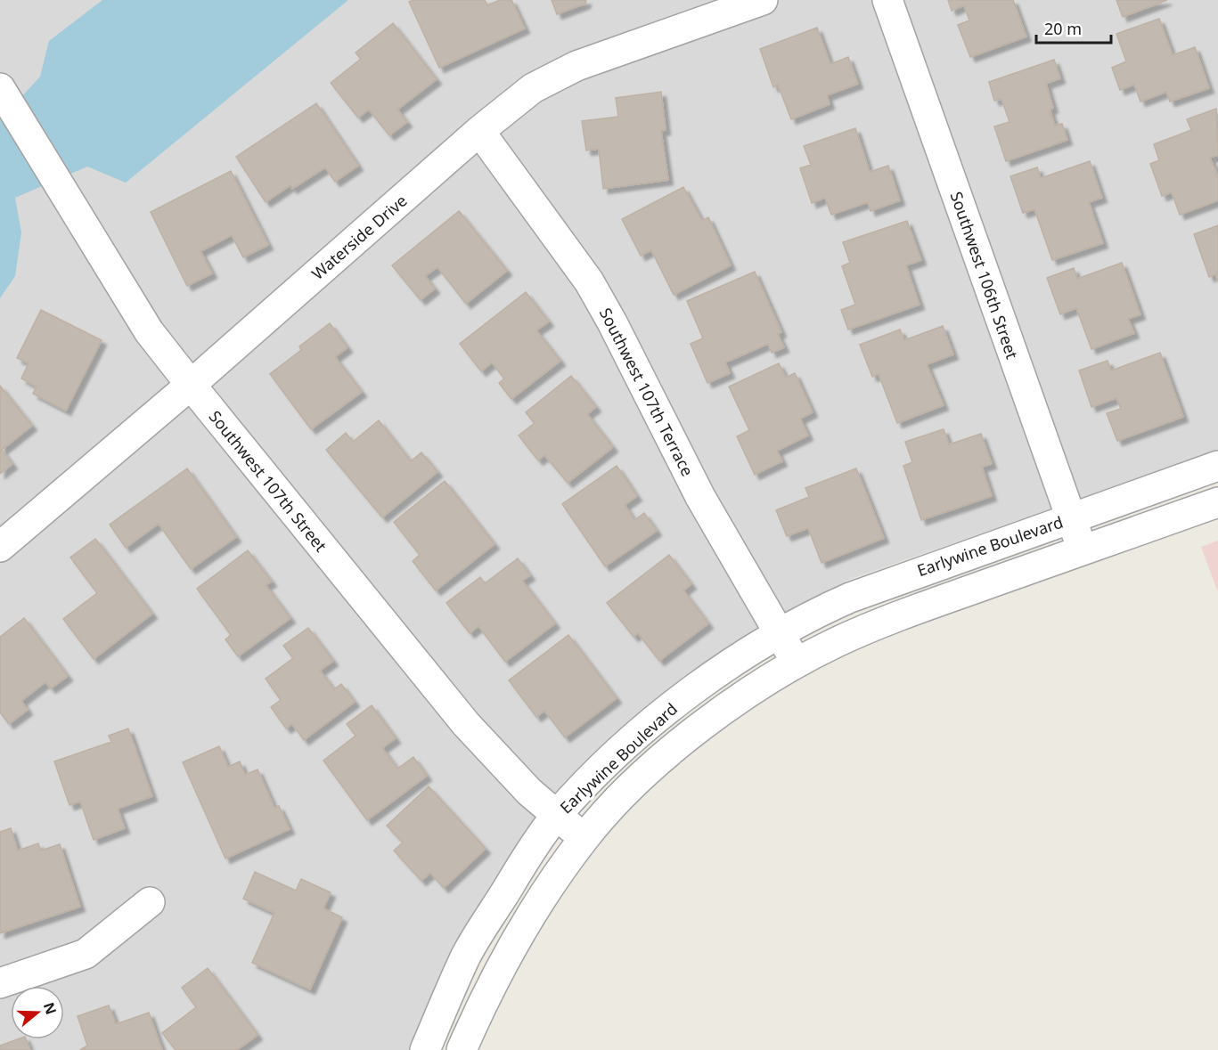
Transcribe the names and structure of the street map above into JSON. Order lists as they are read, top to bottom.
{
  "streets": {
    "street": [
      "Waterside Drive",
      "Southwest 106th Street",
      "Southwest 107th Terrace",
      "Southwest 107th Street",
      "Earlywine Boulevard"
    ]
  },
  "crossings": [
    ["Waterside Drive", "Southwest 107th Terrace"],
    ["Waterside Drive", "Southwest 107th Street"],
    ["Southwest 106th Street", "Earlywine Boulevard"],
    ["Southwest 107th Terrace", "Earlywine Boulevard"],
    ["Southwest 107th Street", "Earlywine Boulevard"]
  ],
  "scale_bar": "20 m",
  "north": "right"
}
